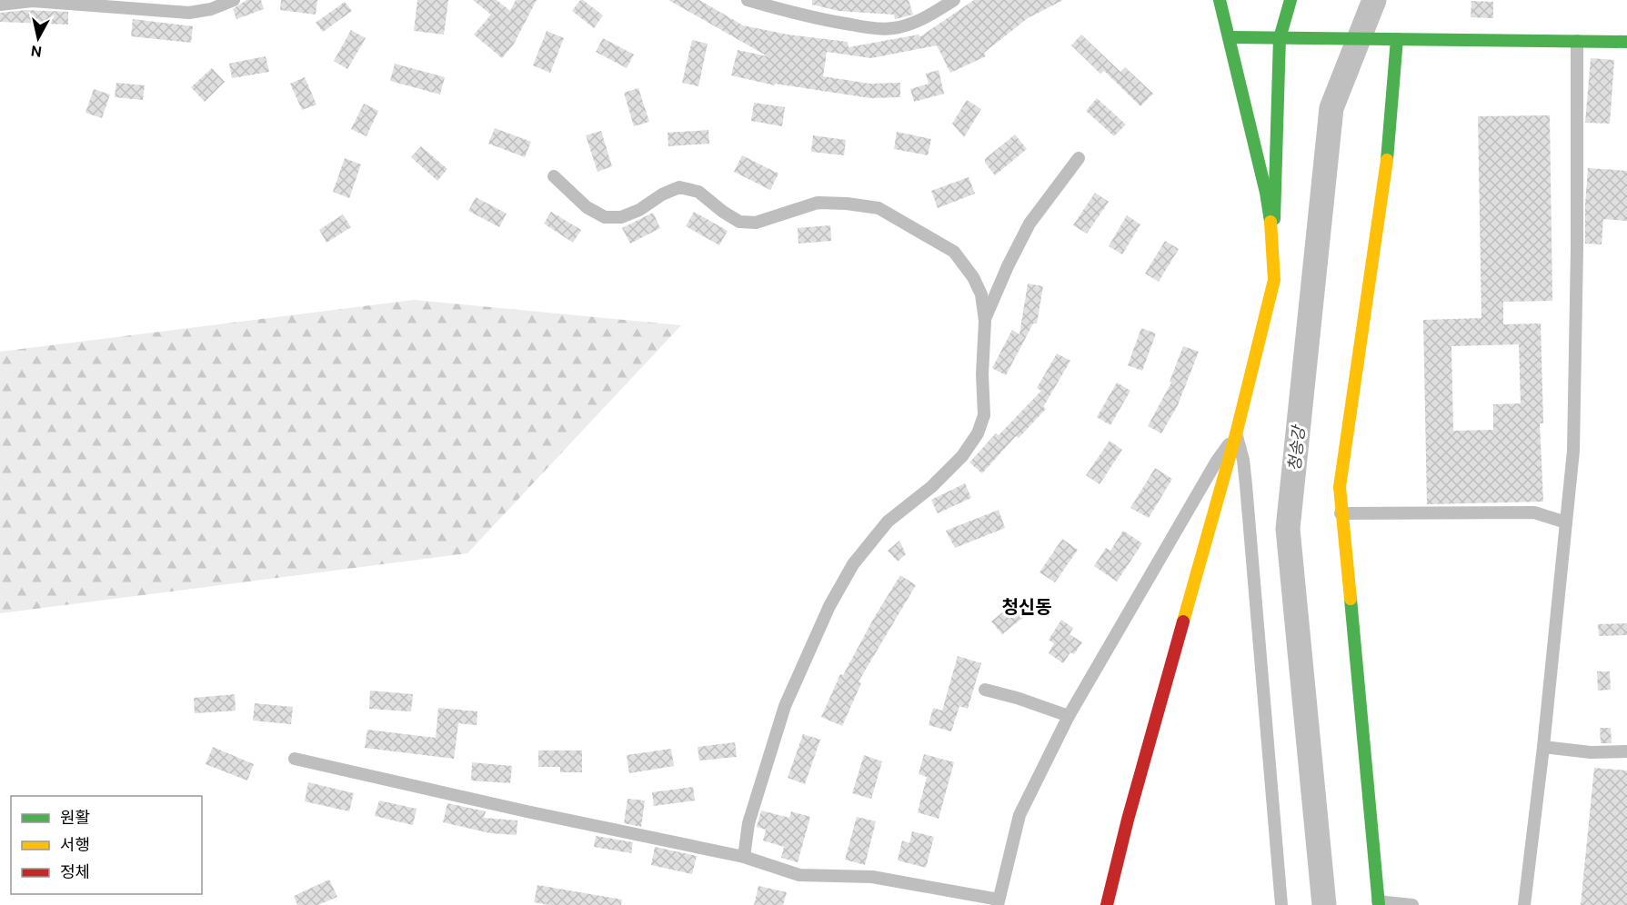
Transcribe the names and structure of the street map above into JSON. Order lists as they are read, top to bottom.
{
  "districts": ["청신동"],
  "water": ["청송강"],
  "legend": ["원활", "서행", "정체"],
  "north": "bottom"
}
